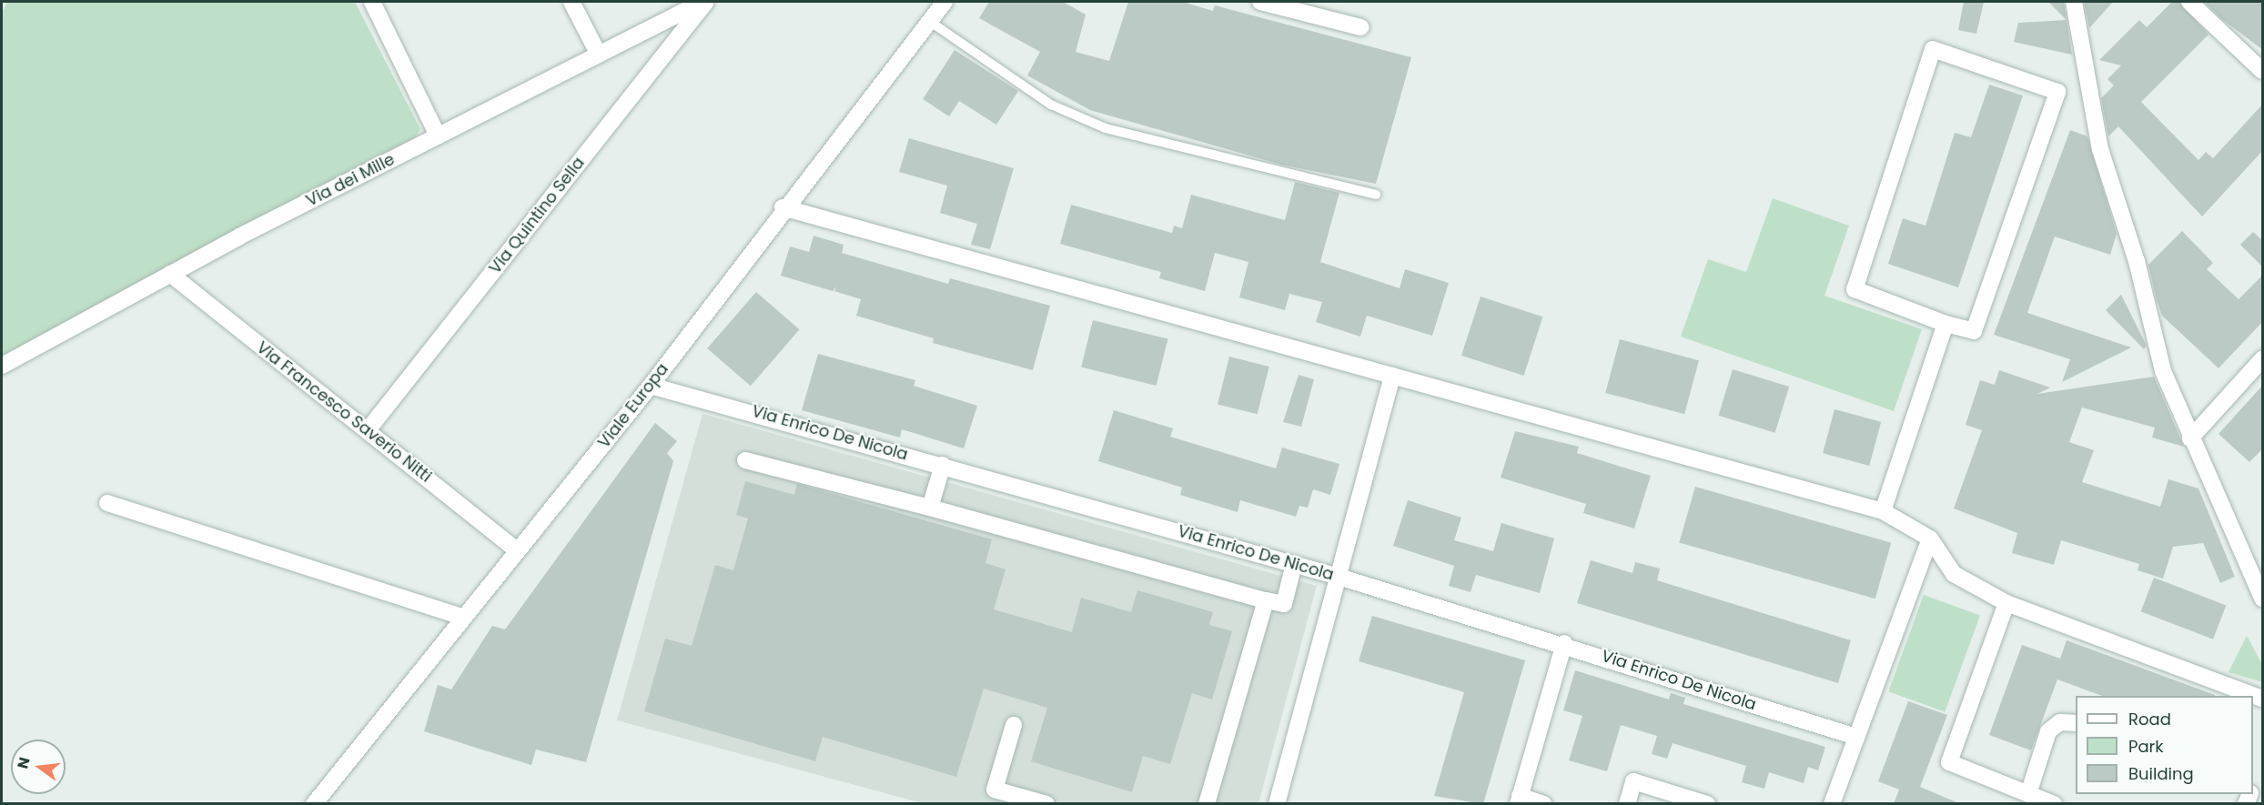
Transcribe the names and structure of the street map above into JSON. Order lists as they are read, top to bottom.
{
  "streets": {
    "street": [
      "Via dei Mille",
      "Via Quintino Sella",
      "Viale Europa",
      "Via Francesco Saverio Nitti",
      "Via Enrico De Nicola"
    ]
  },
  "crossings": [
    ["Via dei Mille", "Via Quintino Sella"],
    ["Via dei Mille", "Via Francesco Saverio Nitti"],
    ["Via Quintino Sella", "Via Francesco Saverio Nitti"],
    ["Viale Europa", "Via Francesco Saverio Nitti"],
    ["Viale Europa", "Via Enrico De Nicola"]
  ],
  "legend": ["Road", "Park", "Building"],
  "north": "left"
}
